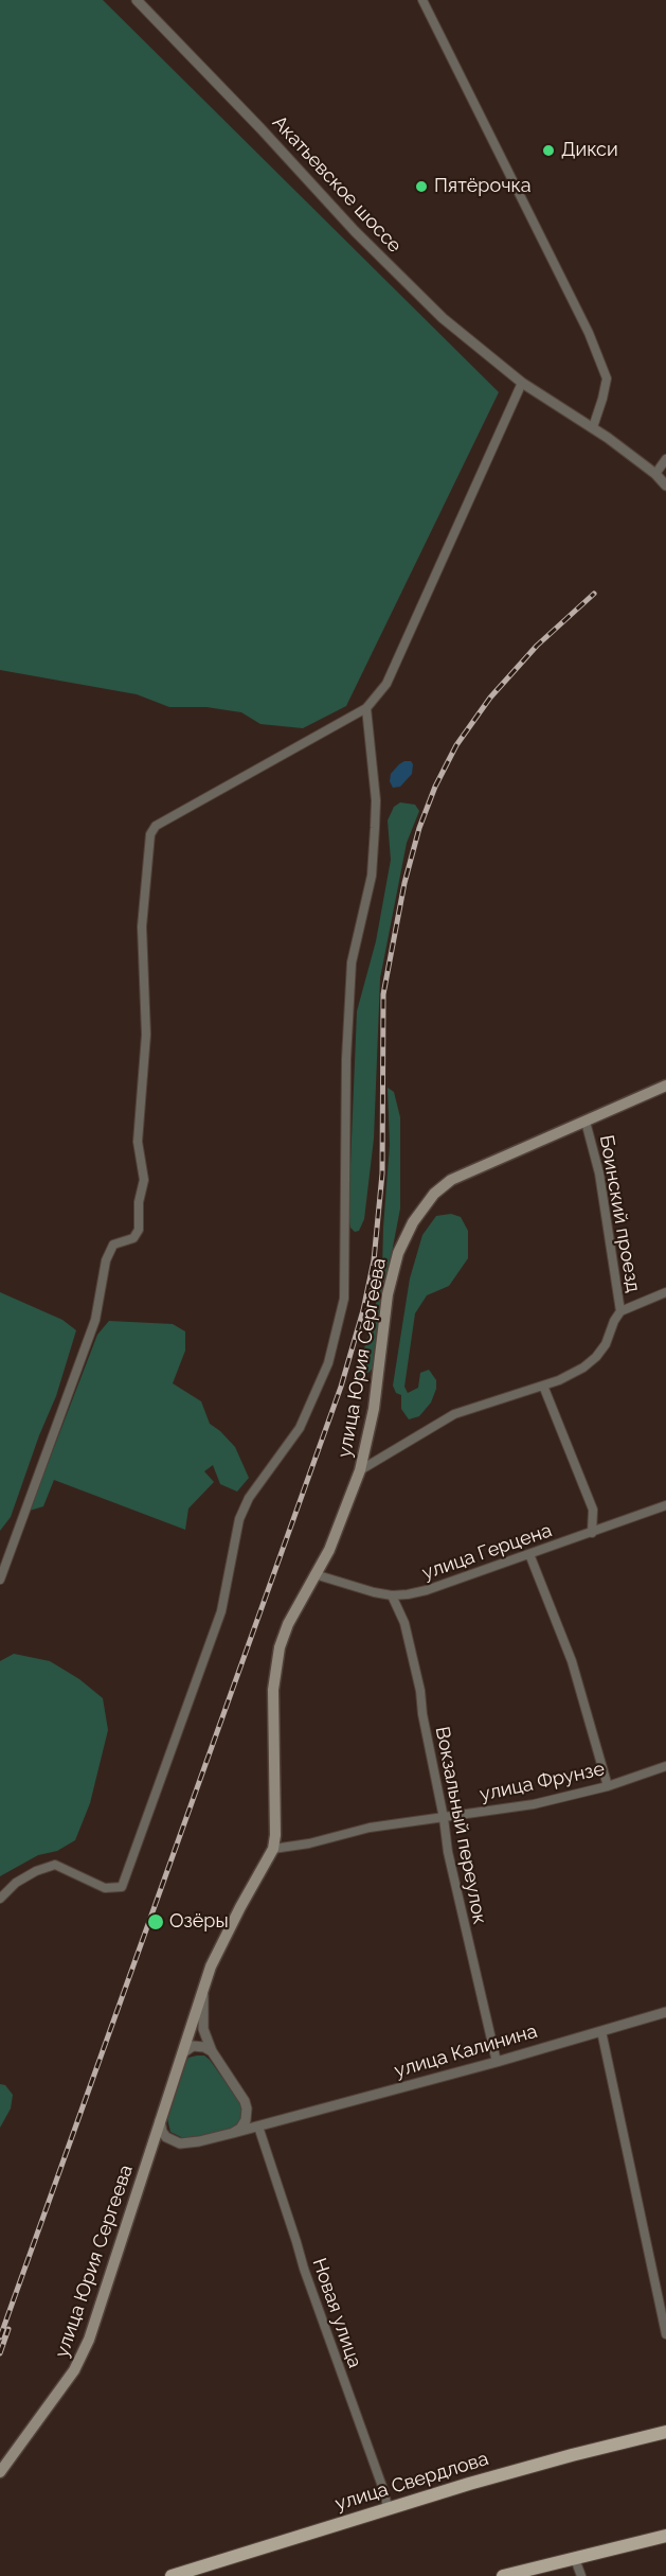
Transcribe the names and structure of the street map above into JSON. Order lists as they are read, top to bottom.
{
  "streets": {
    "main road": ["улица Юрия Сергеева", "улица Свердлова"],
    "street": [
      "Акатьевское шоссе",
      "Боинский проезд",
      "улица Герцена",
      "улица Фрунзе",
      "Вокзальный переулок",
      "улица Калинина",
      "Новая улица"
    ]
  },
  "crossings": [
    ["Боинский проезд", "улица Юрия Сергеева"],
    ["улица Юрия Сергеева", "улица Герцена"],
    ["улица Юрия Сергеева", "улица Фрунзе"],
    ["улица Юрия Сергеева", "улица Калинина"],
    ["улица Герцена", "Вокзальный переулок"],
    ["улица Фрунзе", "Вокзальный переулок"],
    ["Вокзальный переулок", "улица Калинина"],
    ["улица Калинина", "Новая улица"],
    ["Новая улица", "улица Свердлова"]
  ],
  "places": ["Дикси", "Пятёрочка", "Озёры"]
}
